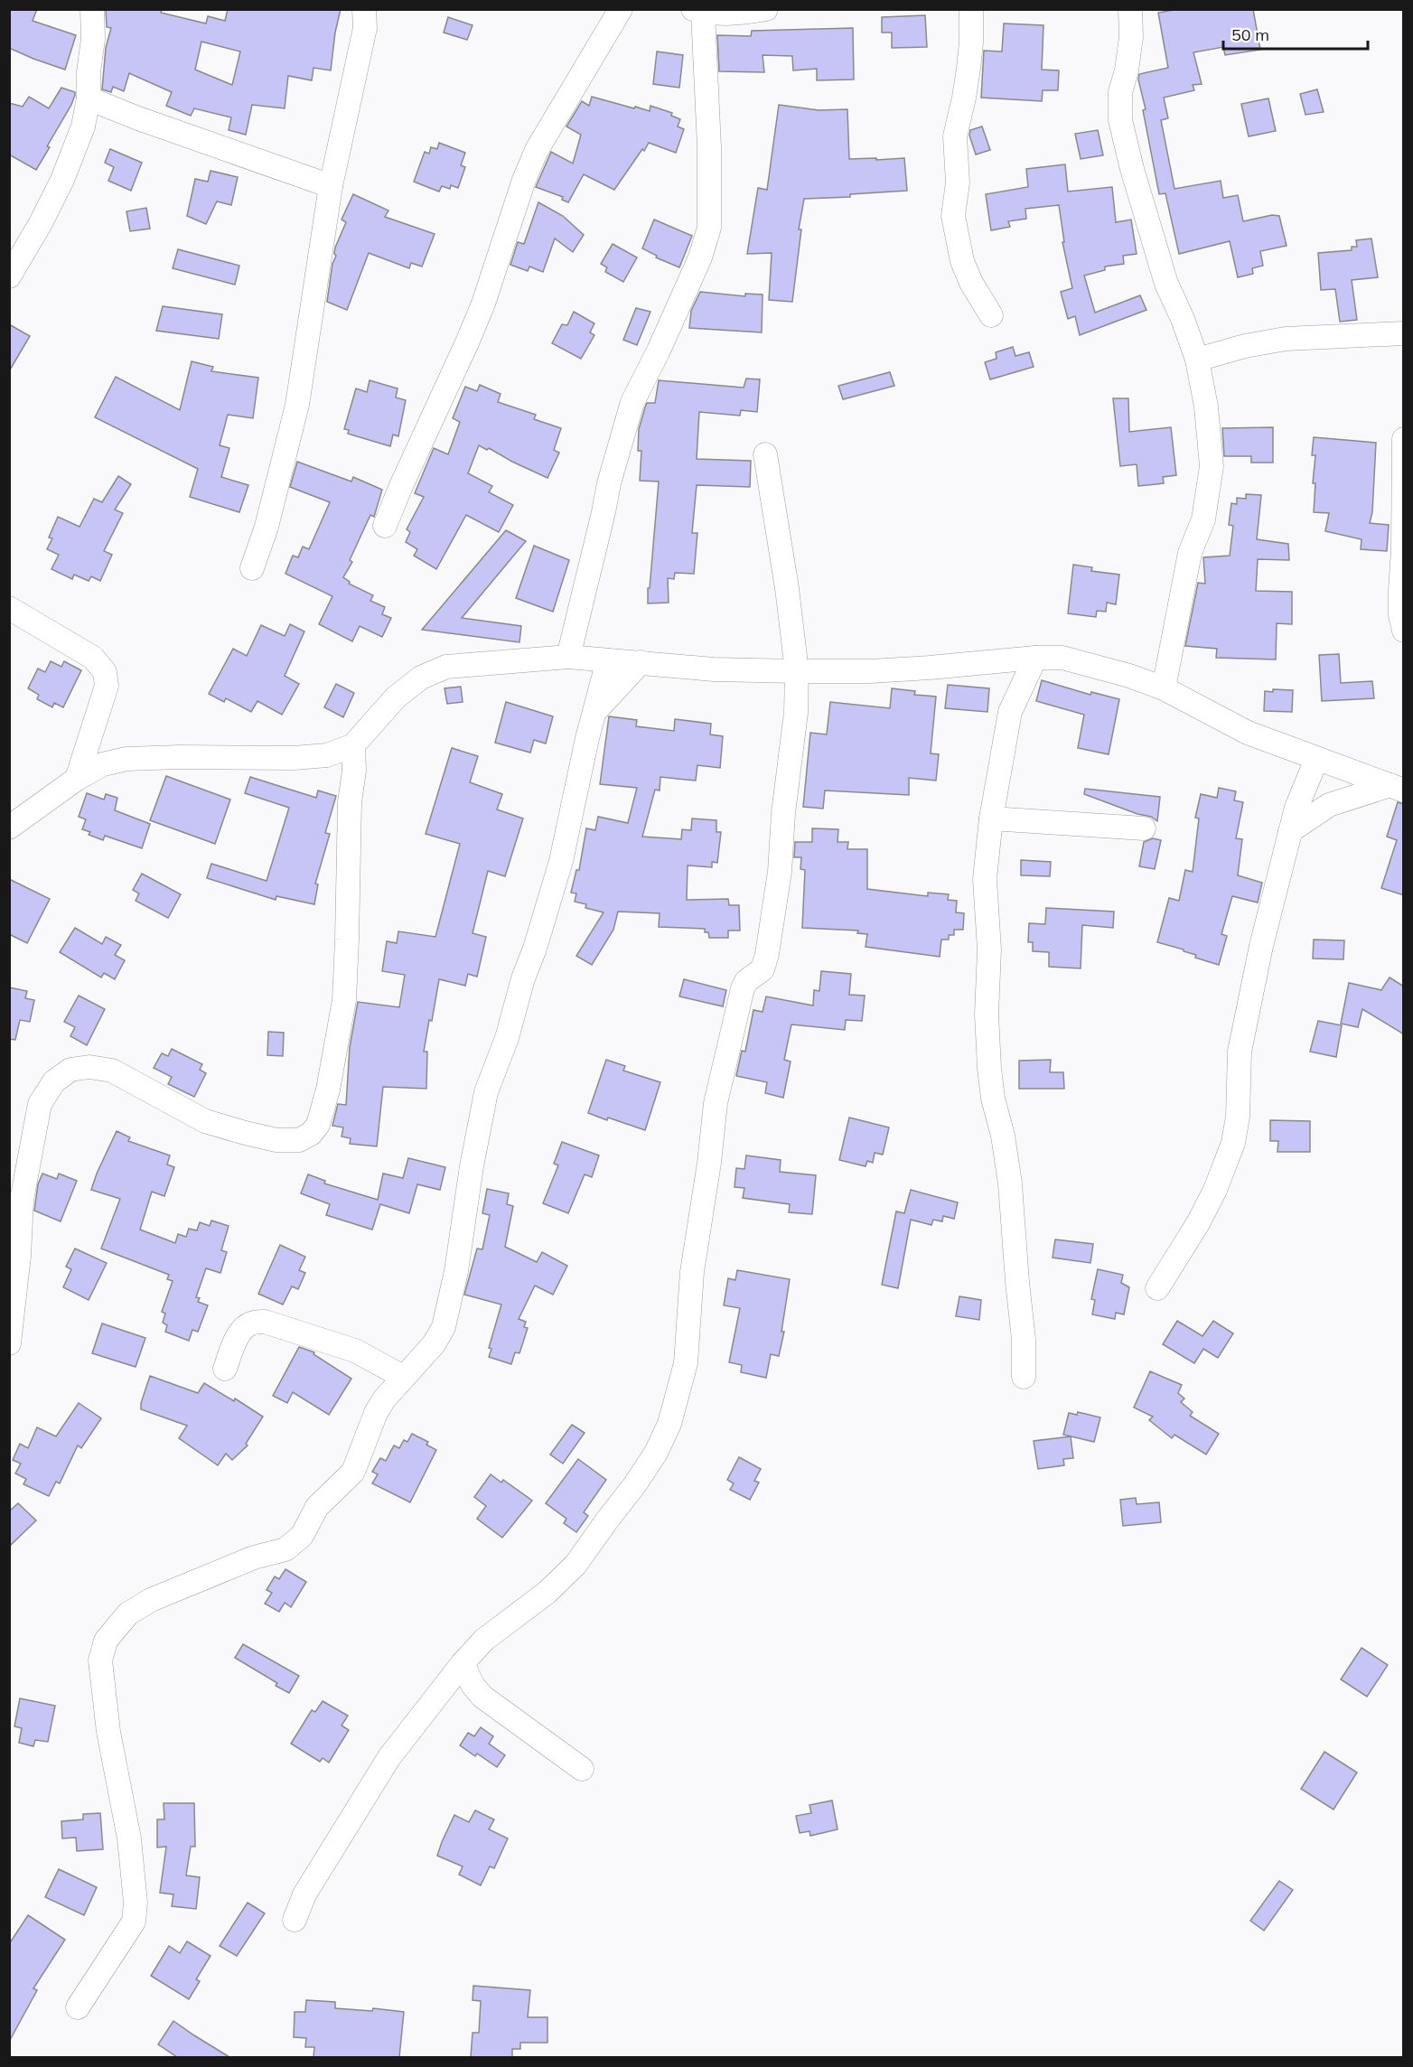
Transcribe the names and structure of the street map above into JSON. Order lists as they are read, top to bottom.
{
  "scale_bar": "50 m"
}
